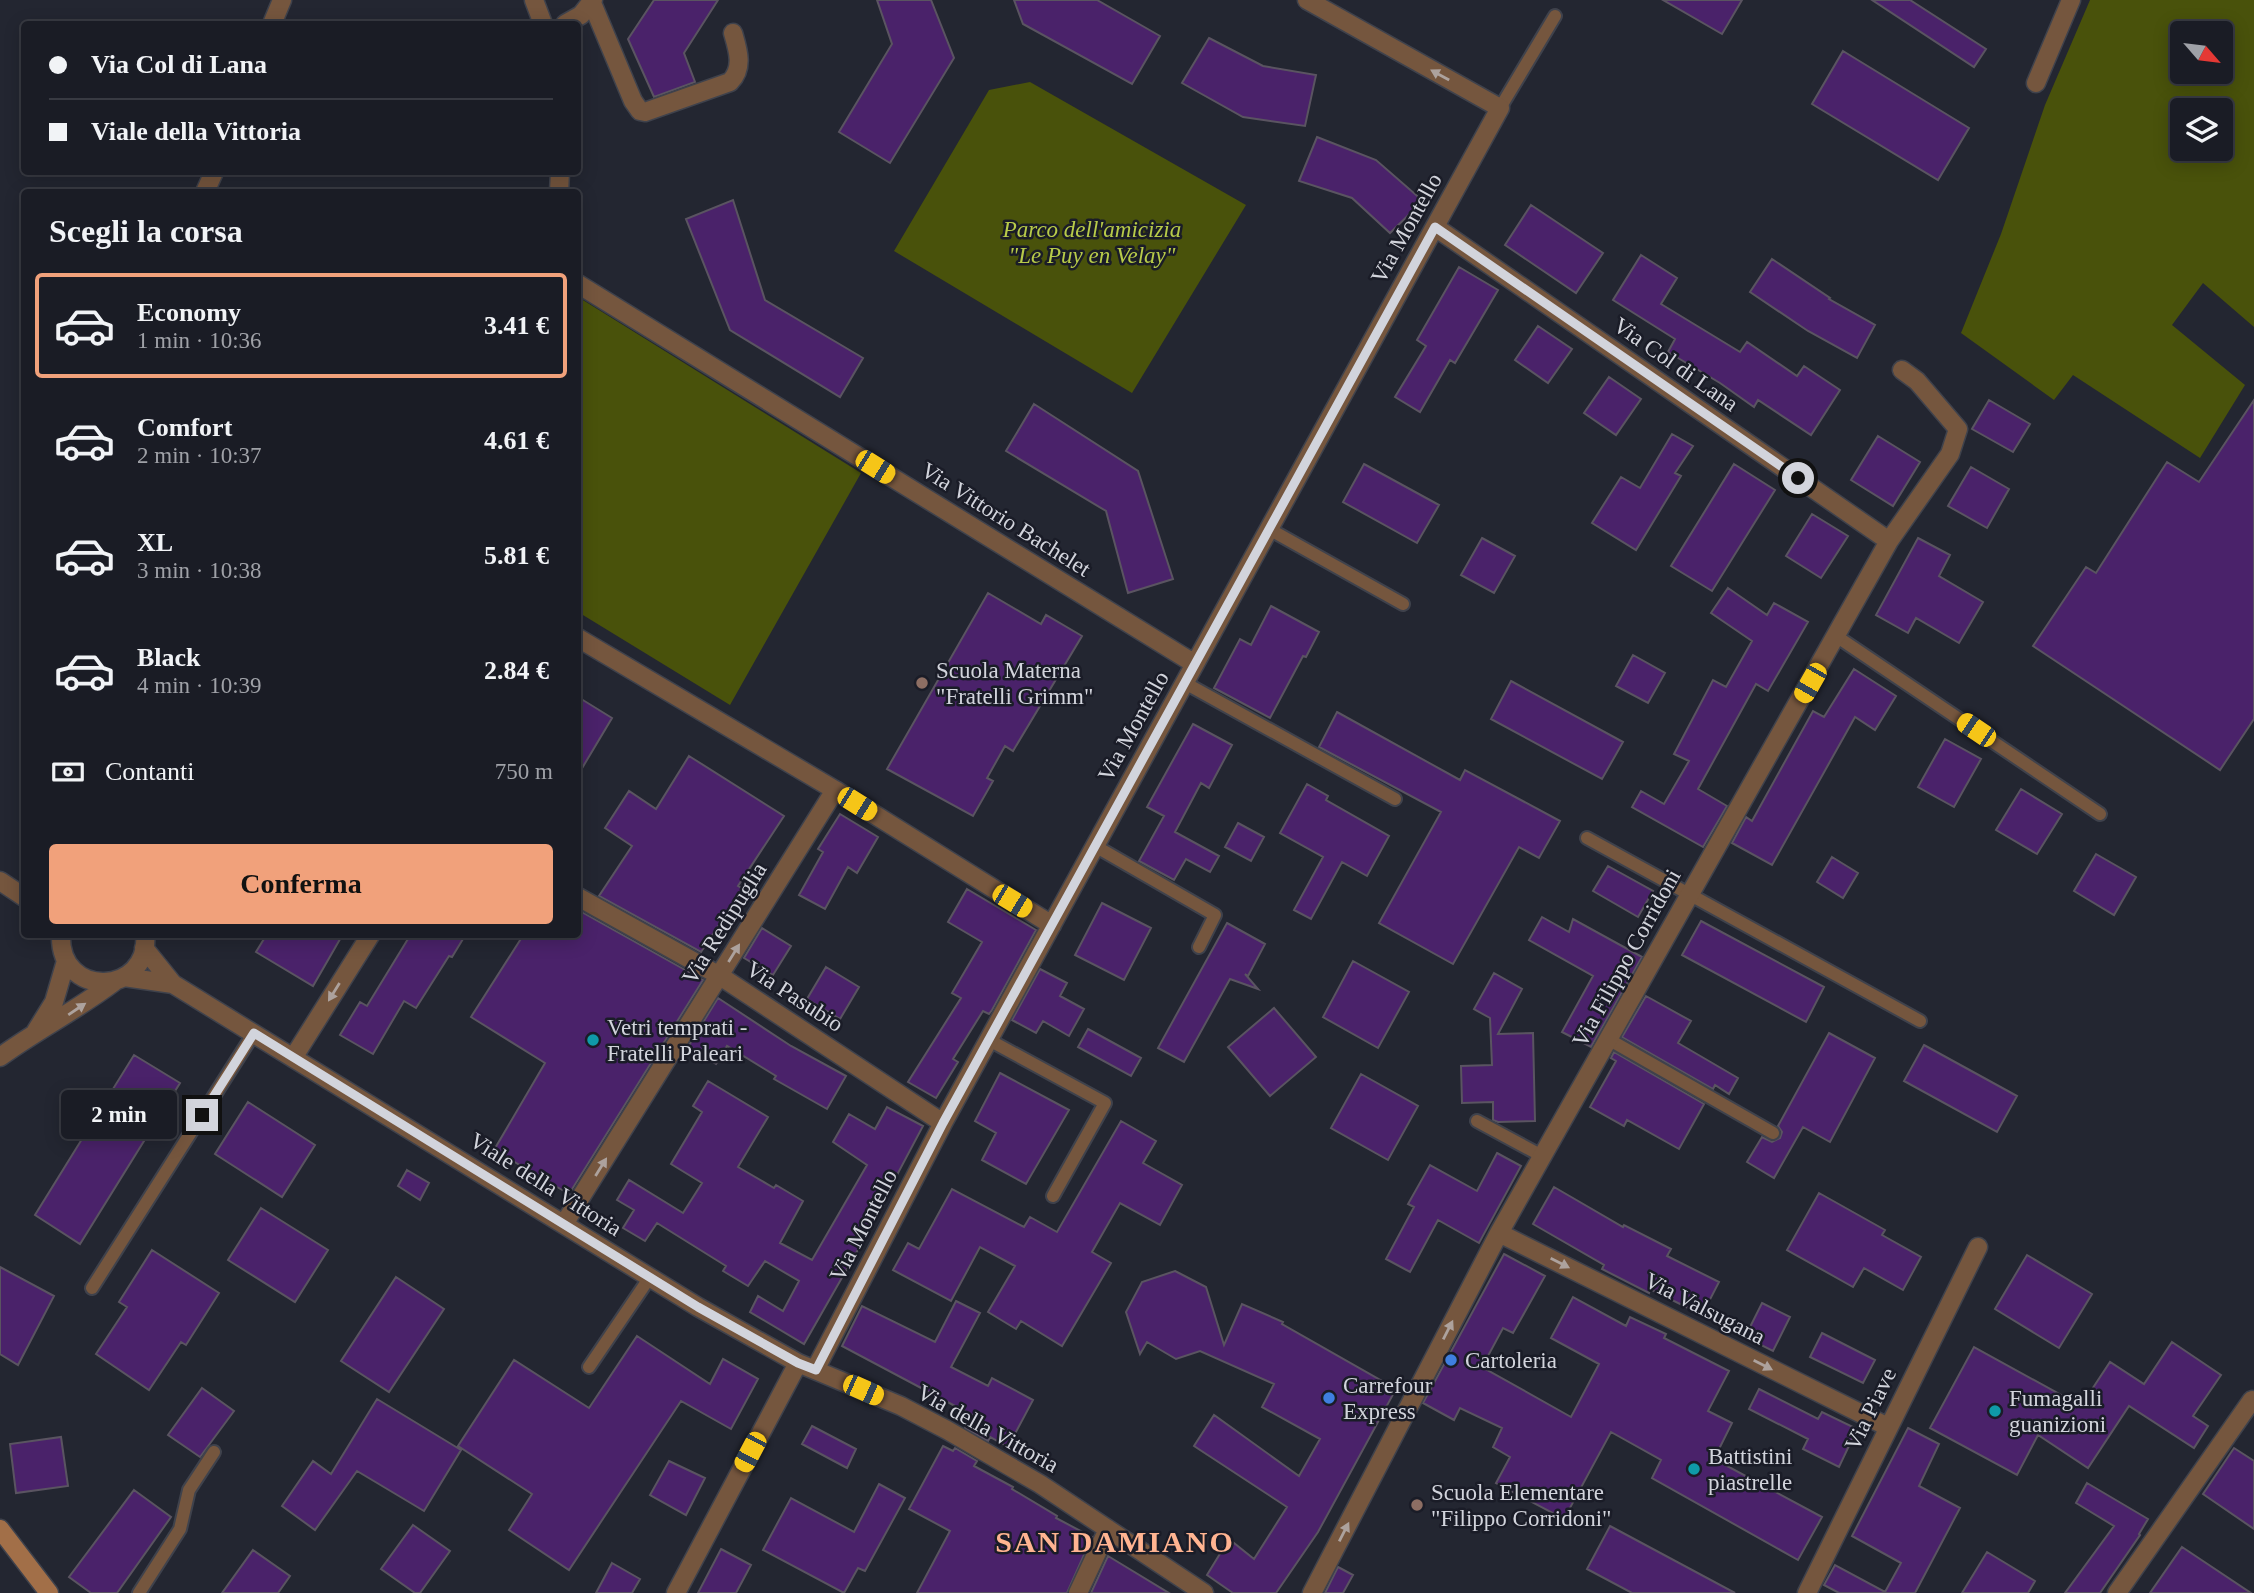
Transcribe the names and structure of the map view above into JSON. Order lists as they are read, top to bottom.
{
  "streets": {
    "street": [
      "Via Montello",
      "Via Col di Lana",
      "Via Vittorio Bachelet",
      "Via Redipuglia",
      "Via Filippo Corridoni",
      "Via Pasubio",
      "Viale della Vittoria",
      "Via Valsugana",
      "Via Piave",
      "Via della Vittoria"
    ]
  },
  "crossings": [
    ["Via Montello", "Via Col di Lana"],
    ["Via Montello", "Via Vittorio Bachelet"],
    ["Via Montello", "Via Pasubio"],
    ["Via Montello", "Viale della Vittoria"],
    ["Via Montello", "Via della Vittoria"],
    ["Via Col di Lana", "Via Filippo Corridoni"],
    ["Via Redipuglia", "Via Pasubio"],
    ["Via Redipuglia", "Viale della Vittoria"],
    ["Via Filippo Corridoni", "Via Valsugana"],
    ["Viale della Vittoria", "Via della Vittoria"],
    ["Via Valsugana", "Via Piave"]
  ],
  "one_way": ["Via Redipuglia", "Via Valsugana"],
  "districts": ["SAN DAMIANO"],
  "parks": ["Parco dell'amicizia \"Le Puy en Velay\""],
  "places": [
    "Scuola Materna \"Fratelli Grimm\"",
    "Vetri temprati - Fratelli Paleari",
    "Cartoleria",
    "Carrefour Express",
    "Fumagalli guanizioni",
    "Battistini piastrelle",
    "Scuola Elementare \"Filippo Corridoni\""
  ],
  "north": "bottom right",
  "page": {
    "banner": ["Via Col di Lana", "Viale della Vittoria"],
    "heading": "Scegli la corsa",
    "list": [
      {
        "name": "Economy",
        "note": "1 min · 10:36",
        "value": "3.41 €"
      },
      {
        "name": "Comfort",
        "note": "2 min · 10:37",
        "value": "4.61 €"
      },
      {
        "name": "XL",
        "note": "3 min · 10:38",
        "value": "5.81 €"
      },
      {
        "name": "Black",
        "note": "4 min · 10:39",
        "value": "2.84 €"
      }
    ],
    "pay": ["Contanti", "750 m"],
    "buttons": "Conferma",
    "bubble": "2 min"
  }
}
